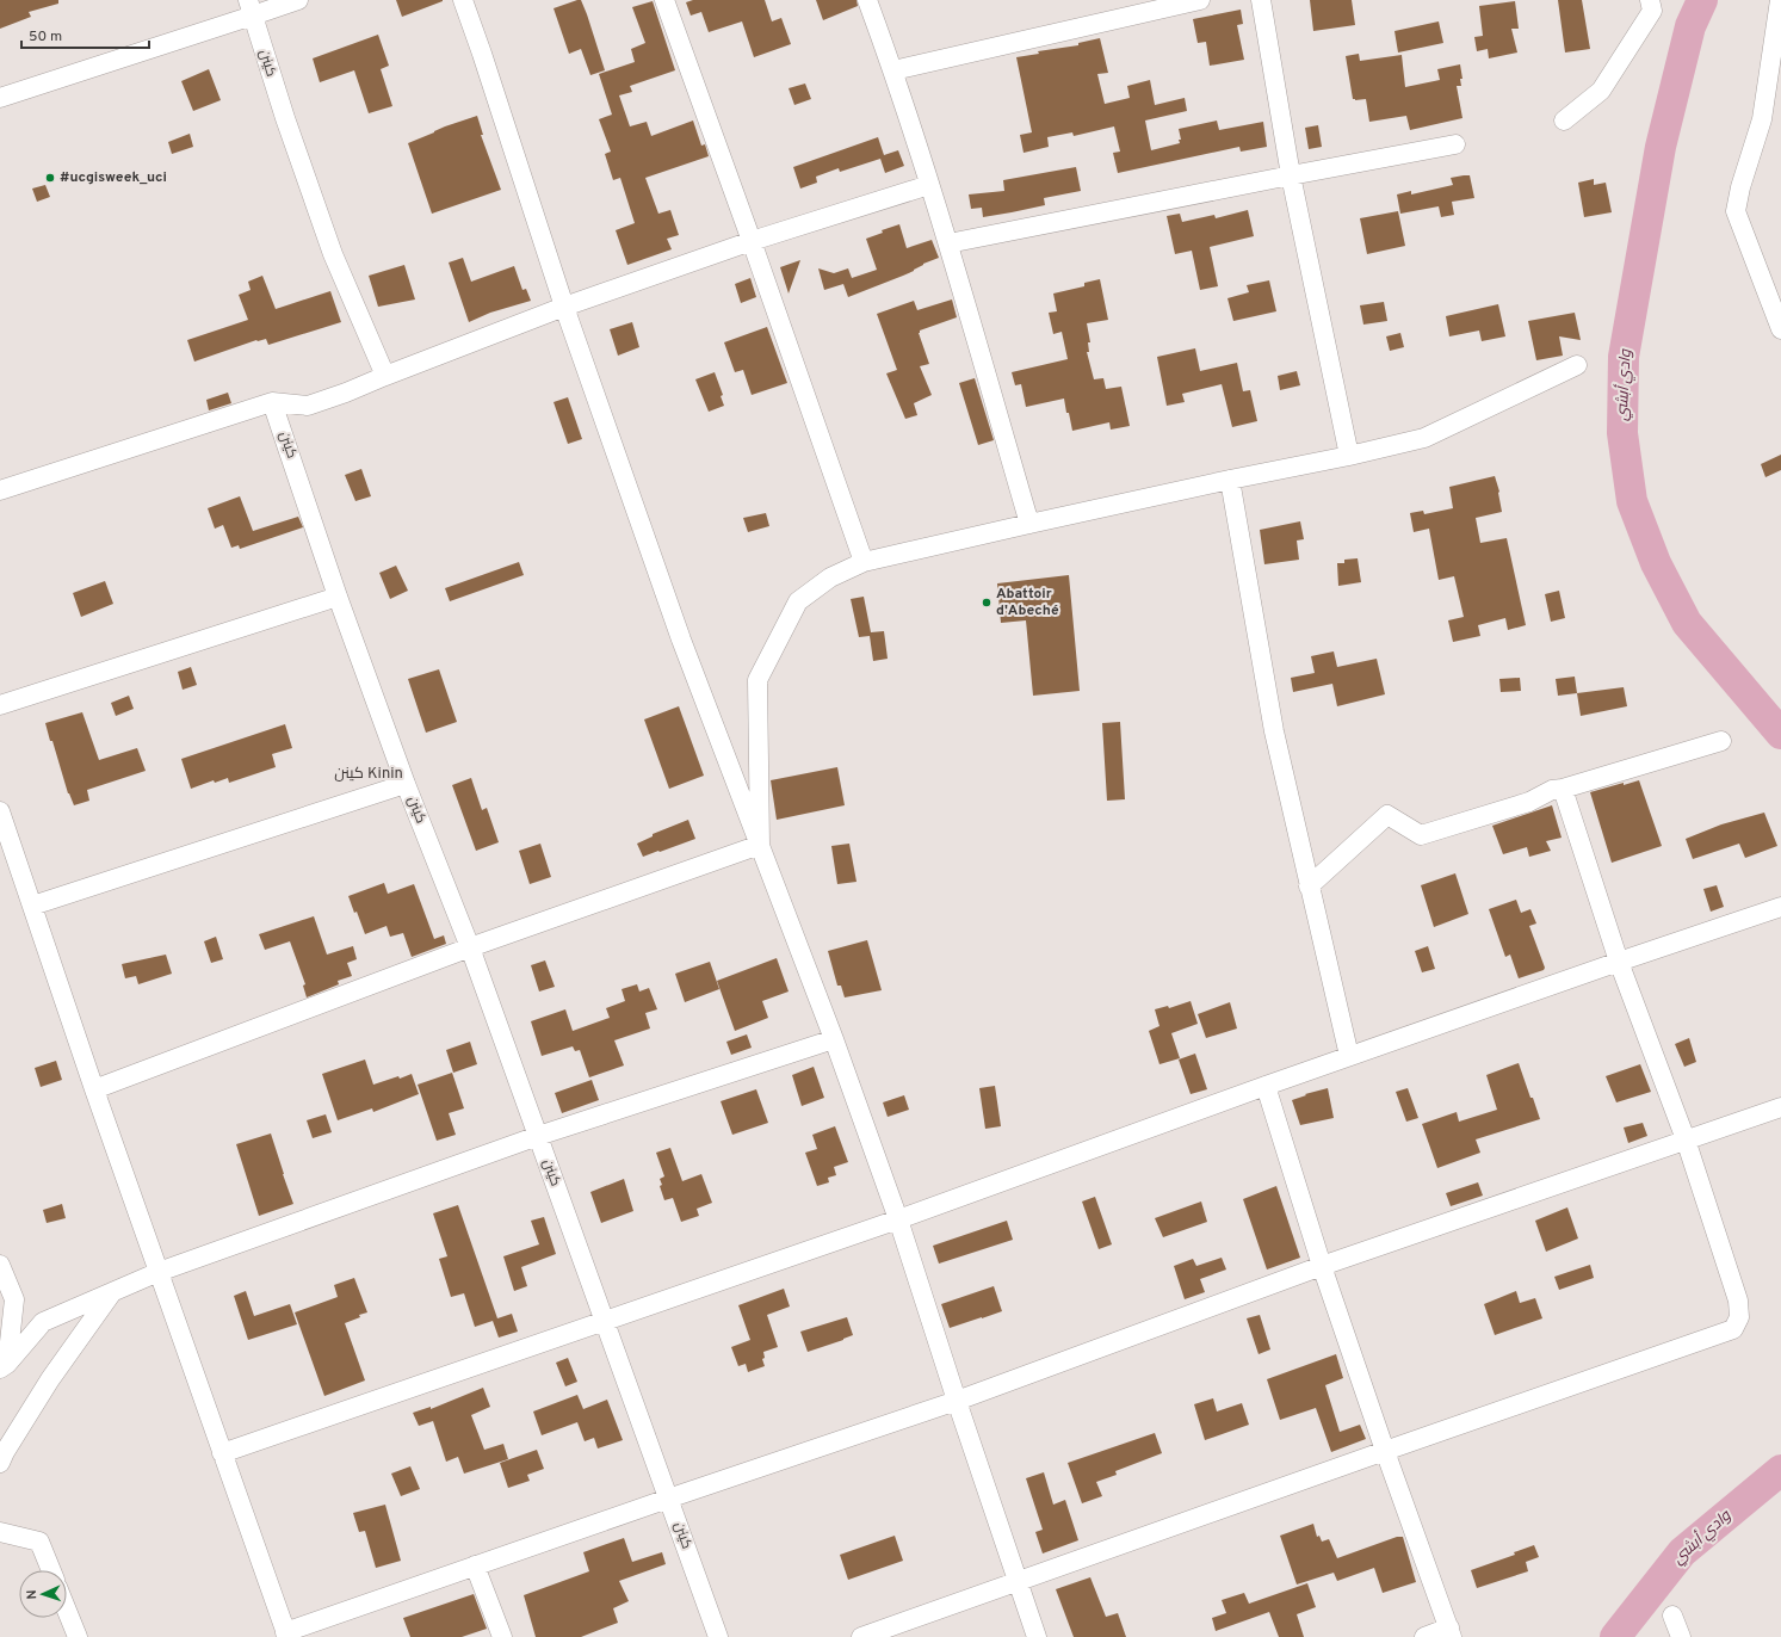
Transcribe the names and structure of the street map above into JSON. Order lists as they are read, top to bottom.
{
  "streets": {
    "street": ["كينن"]
  },
  "districts": ["كينن Kinin"],
  "water": ["وادي أبشي"],
  "places": ["#ucgisweek_uci", "Abattoir d'Abeché"],
  "scale_bar": "50 m",
  "north": "left"
}
